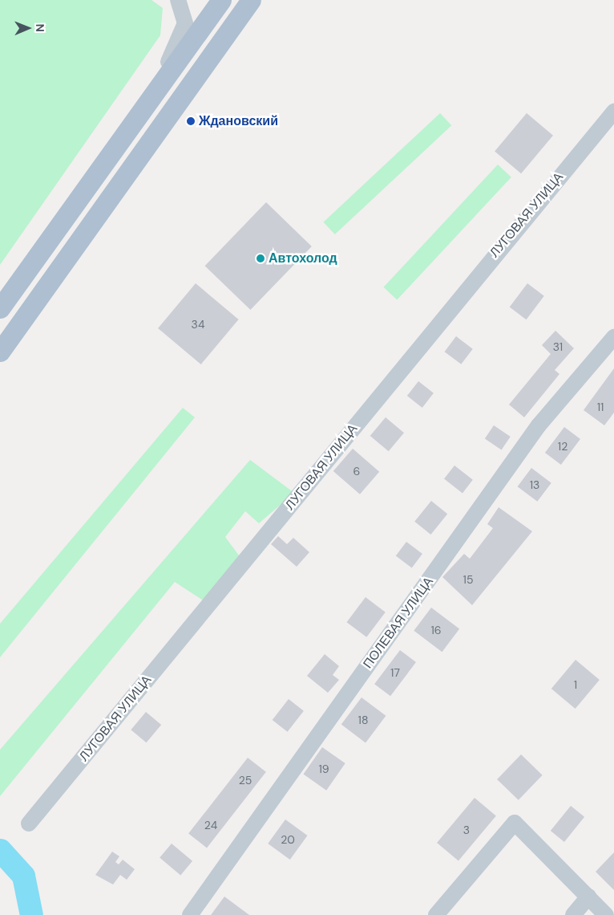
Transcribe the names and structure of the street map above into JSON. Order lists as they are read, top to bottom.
{
  "streets": {
    "street": ["ЛУГОВАЯ УЛИЦА", "ПОЛЕВАЯ УЛИЦА"]
  },
  "places": ["Ждановский", "Автохолод"],
  "house_numbers": [
    "34",
    "31",
    "11",
    "12",
    "6",
    "13",
    "15",
    "16",
    "17",
    "1",
    "18",
    "19",
    "25",
    "24",
    "3",
    "20"
  ],
  "north": "right"
}
